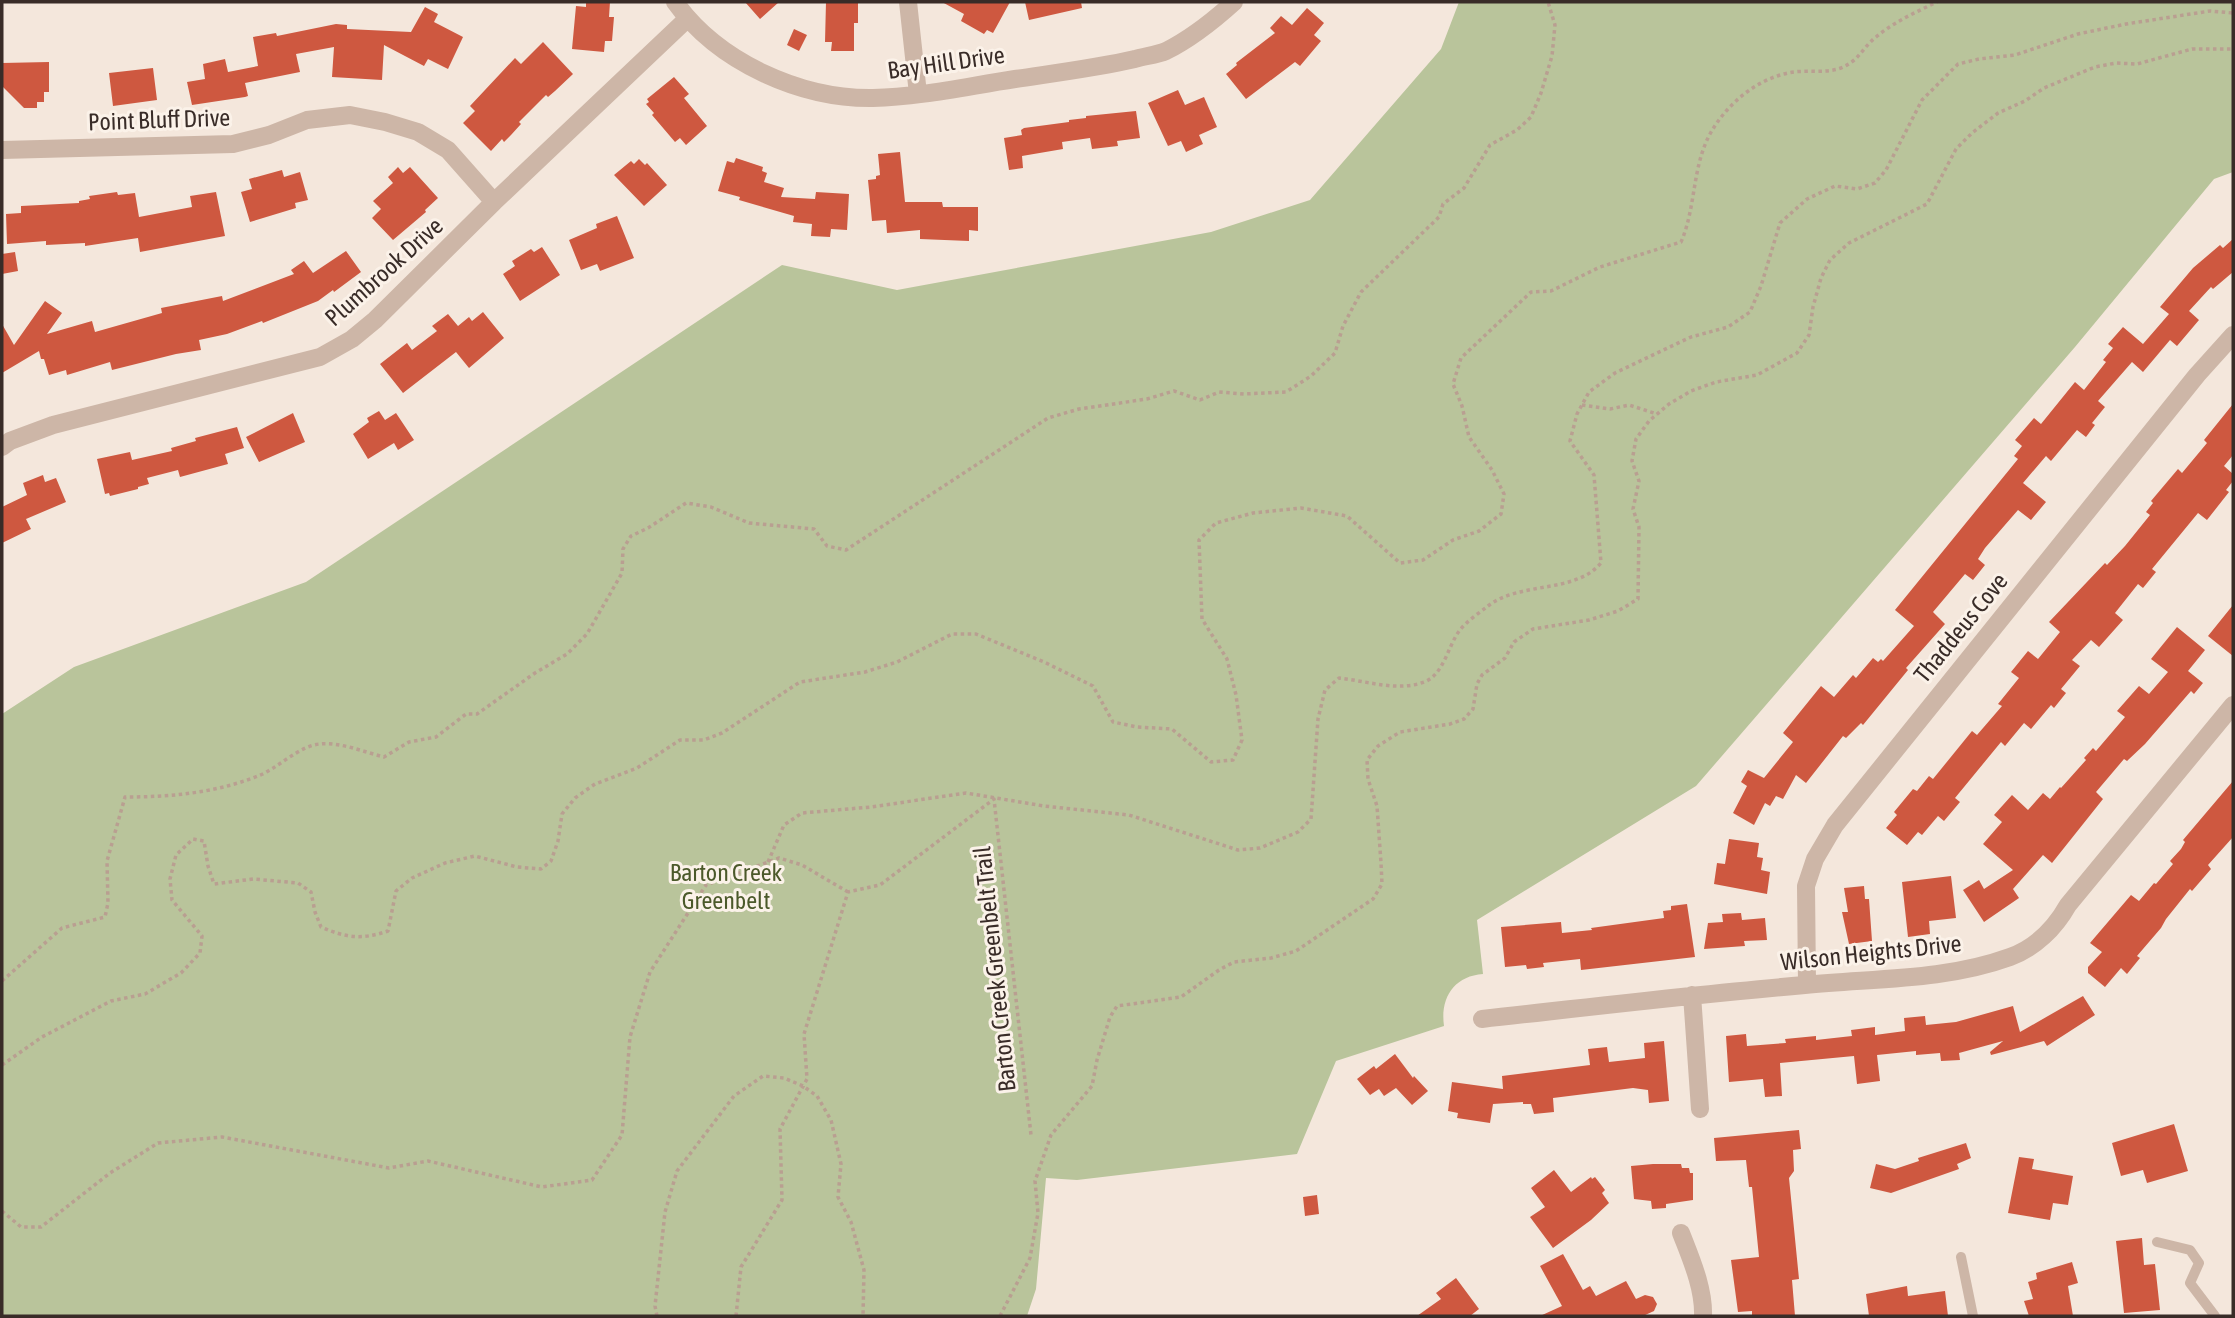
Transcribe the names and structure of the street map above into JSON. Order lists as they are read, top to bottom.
{
  "streets": {
    "street": [
      "Bay Hill Drive",
      "Point Bluff Drive",
      "Plumbrook Drive",
      "Thaddeus Cove",
      "Wilson Heights Drive"
    ],
    "path": ["Barton Creek Greenbelt Trail"]
  },
  "crossings": [
    ["Bay Hill Drive", "Plumbrook Drive"],
    ["Point Bluff Drive", "Plumbrook Drive"],
    ["Thaddeus Cove", "Wilson Heights Drive"]
  ],
  "parks": ["Barton Creek Greenbelt"]
}
